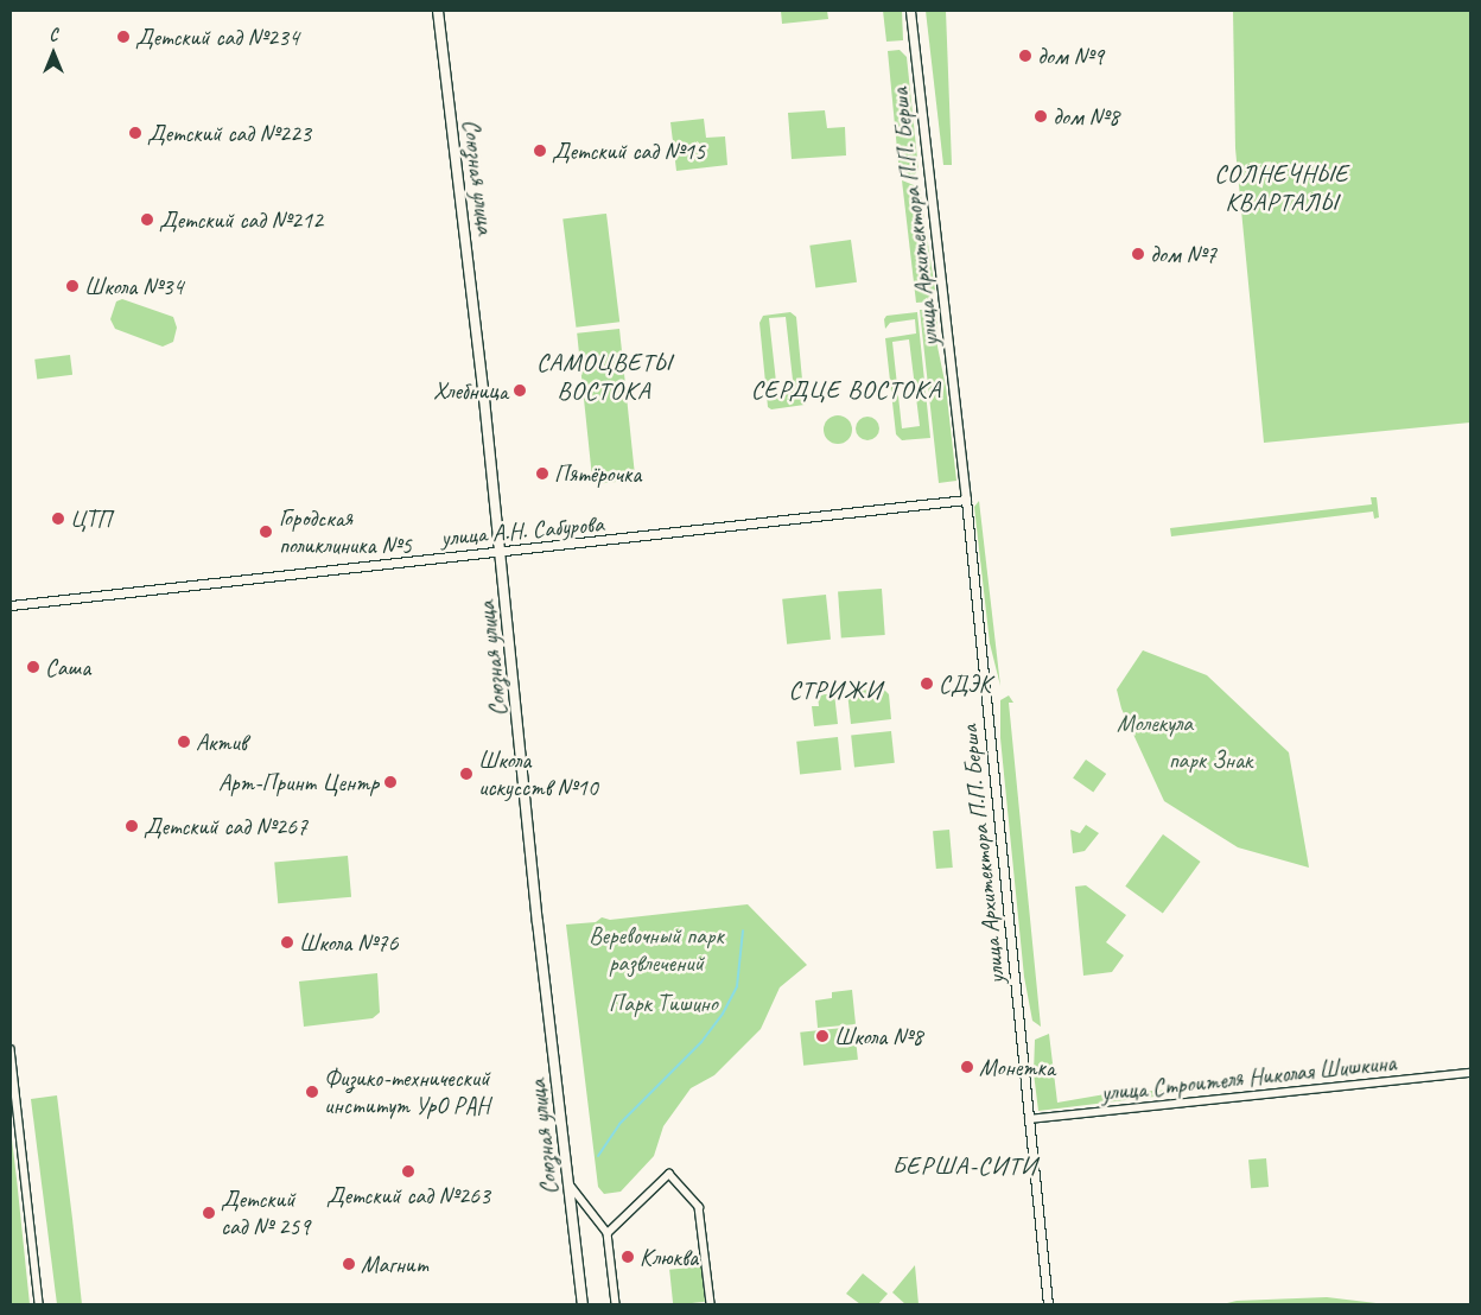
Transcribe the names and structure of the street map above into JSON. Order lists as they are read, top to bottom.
{
  "streets": {
    "main road": ["Союзная улица"],
    "street": ["улица Архитектора П.П. Берша", "улица А.Н. Сабурова", "улица Строителя Николая Шишкина"]
  },
  "crossings": [
    ["Союзная улица", "улица А.Н. Сабурова"],
    ["улица Архитектора П.П. Берша", "улица А.Н. Сабурова"],
    ["улица Архитектора П.П. Берша", "улица Строителя Николая Шишкина"]
  ],
  "districts": [
    "СОЛНЕЧНЫЕ КВАРТАЛЫ",
    "САМОЦВЕТЫ ВОСТОКА",
    "СЕРДЦЕ ВОСТОКА",
    "СТРИЖИ",
    "БЕРША-СИТИ"
  ],
  "parks": [
    "Молекула",
    "парк Знак",
    "Веревочный парк развлечений",
    "Парк Тишино"
  ],
  "places": [
    "Детский сад №234",
    "дом №9",
    "дом №8",
    "Детский сад №223",
    "Детский сад №15",
    "Детский сад №212",
    "дом №7",
    "Школа №34",
    "Хлебница",
    "Пятёрочка",
    "ЦТП",
    "Городская поликлиника №5",
    "Саша",
    "СДЭК",
    "Актив",
    "Школа искусств №10",
    "Арт-Принт Центр",
    "Детский сад №267",
    "Школа №76",
    "Школа №8",
    "Монетка",
    "Физико-технический институт УрО РАН",
    "Детский сад №263",
    "Детский сад № 259",
    "Клюква",
    "Магнит"
  ],
  "north": "top"
}
